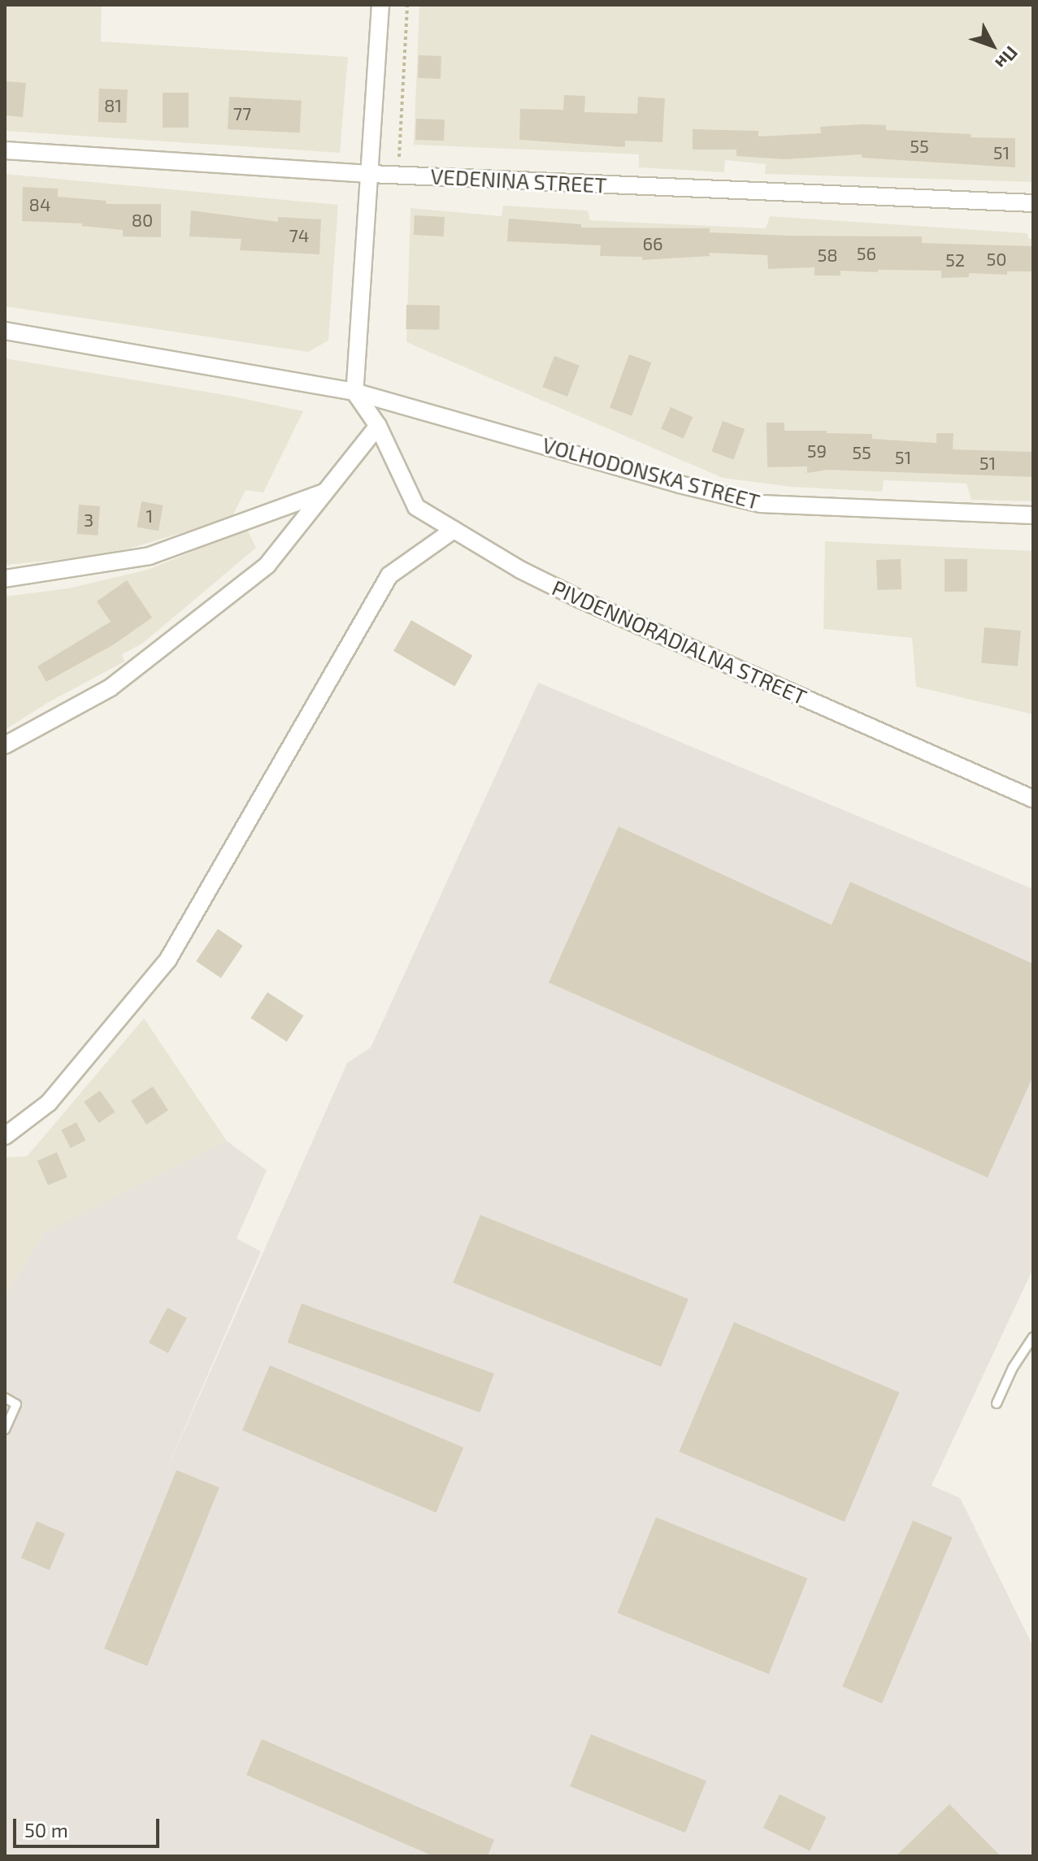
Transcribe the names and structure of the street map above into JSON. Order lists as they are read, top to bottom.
{
  "streets": {
    "street": ["VEDENINA STREET", "VOLHODONSKA STREET", "PIVDENNORADIALNA STREET"]
  },
  "crossings": [
    ["VOLHODONSKA STREET", "PIVDENNORADIALNA STREET"]
  ],
  "house_numbers": [
    "81",
    "77",
    "55",
    "51",
    "84",
    "80",
    "74",
    "66",
    "56",
    "58",
    "50",
    "52",
    "59",
    "55",
    "51",
    "51",
    "1",
    "3"
  ],
  "scale_bar": "50 m",
  "north": "bottom right"
}
